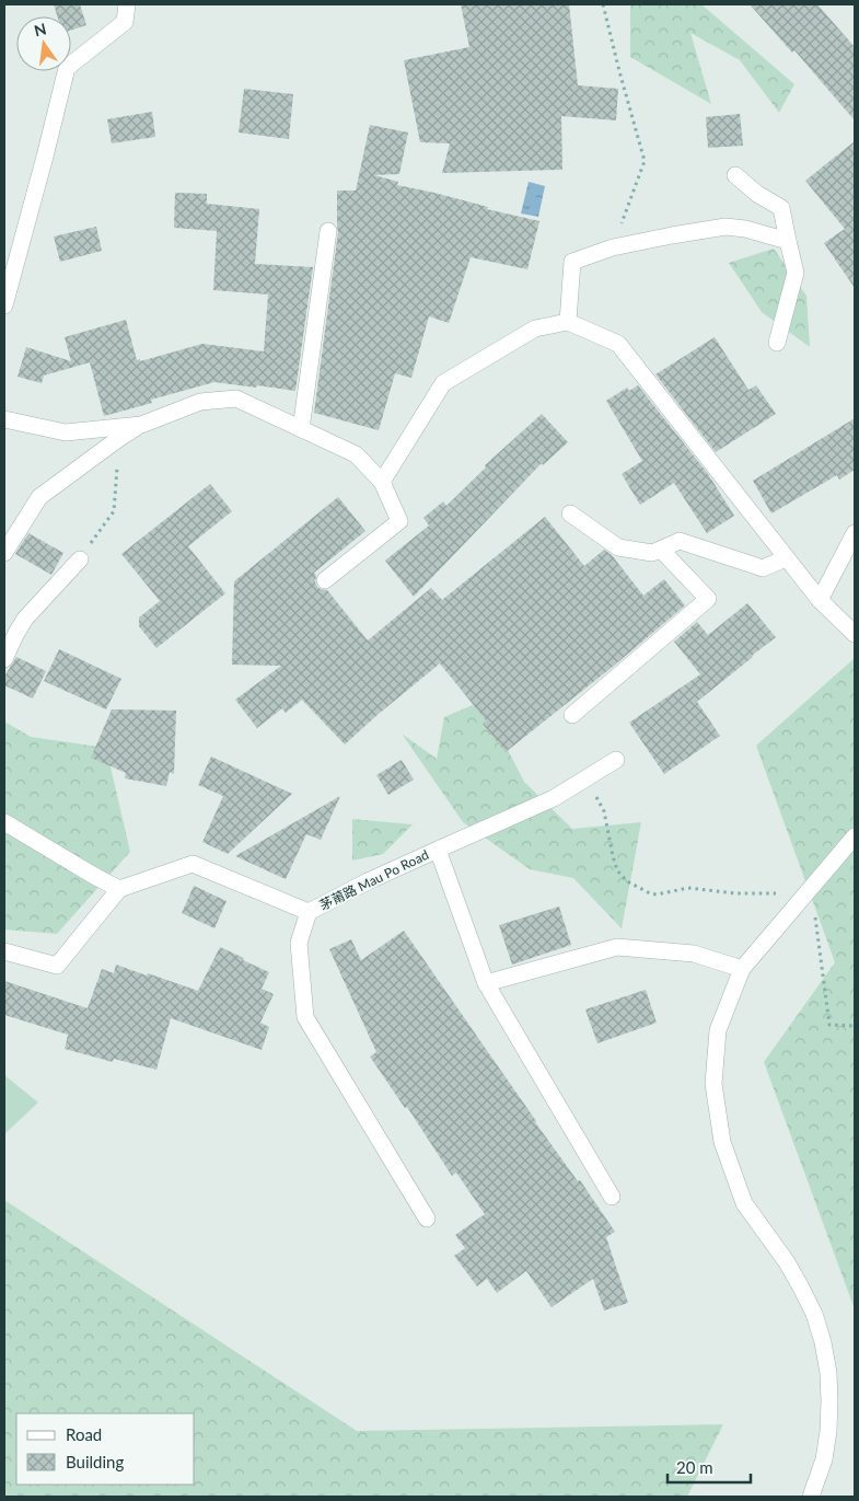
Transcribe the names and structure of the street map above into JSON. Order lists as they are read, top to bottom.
{
  "streets": {
    "street": ["茅莆路 Mau Po Road"]
  },
  "legend": ["Road", "Building"],
  "scale_bar": "20 m",
  "north": "top"
}
